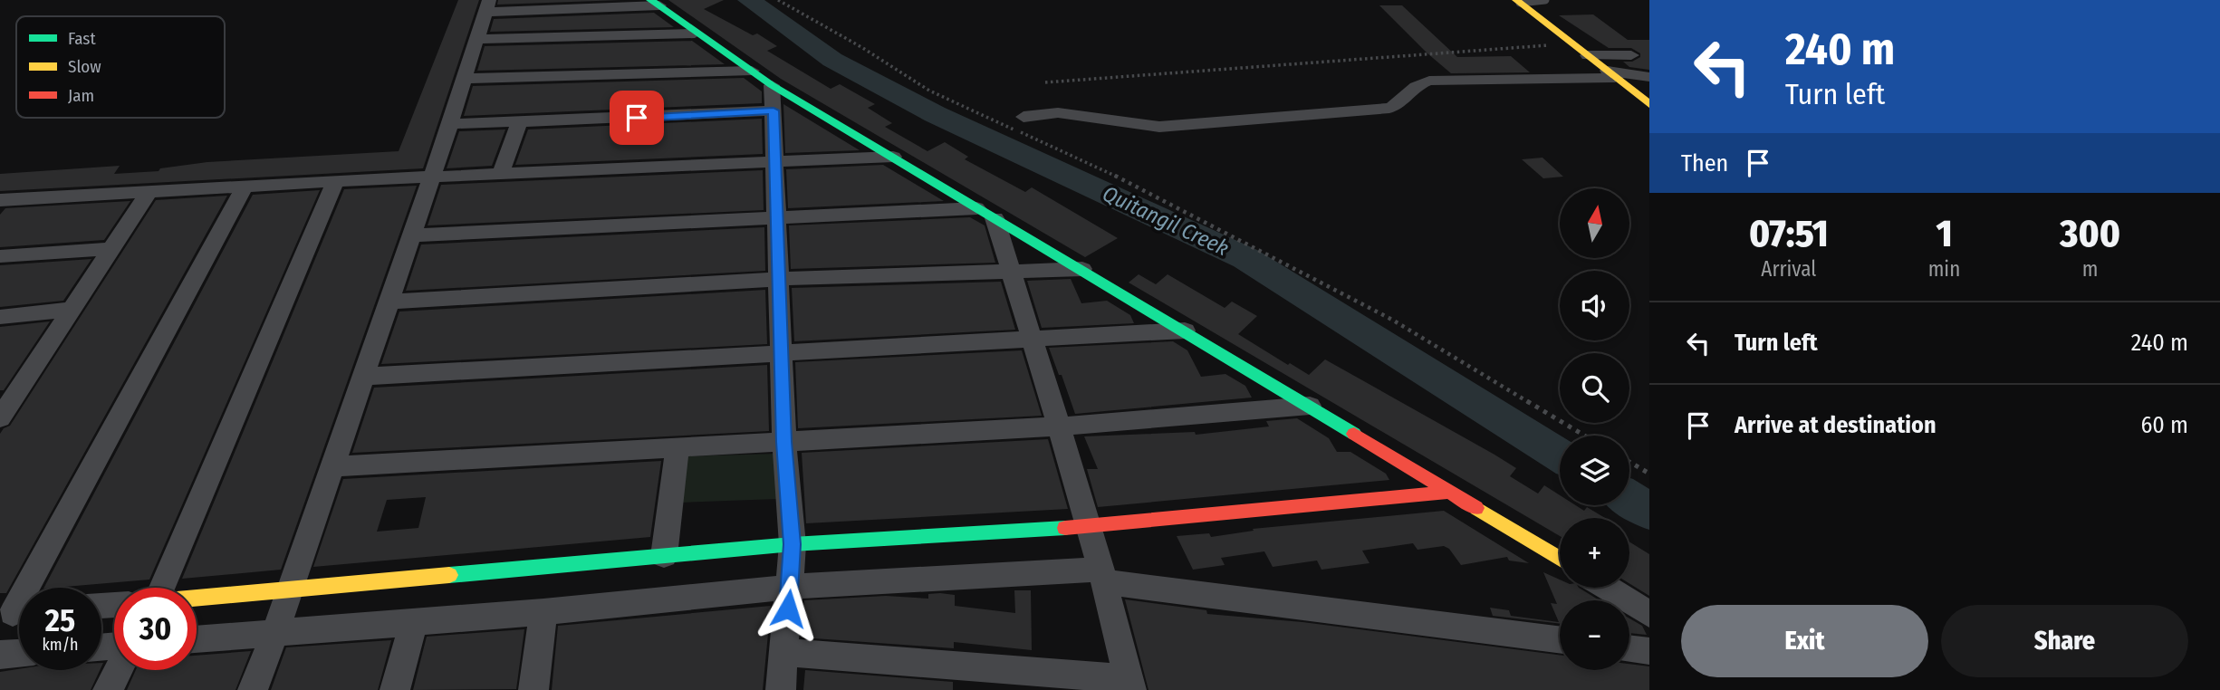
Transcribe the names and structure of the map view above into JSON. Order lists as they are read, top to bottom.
{
  "water": ["Quitangil Creek"],
  "legend": ["Fast", "Slow", "Jam"],
  "north": "top",
  "page": {
    "turn": ["240 m", "Turn left"],
    "then": "Then",
    "map_buttons": ["+", "−"],
    "eta": [
      "07:51",
      "Arrival",
      "1",
      "min",
      "300",
      "m"
    ],
    "list": [
      {
        "name": "Turn left",
        "value": "240 m"
      },
      {
        "name": "Arrive at destination",
        "value": "60 m"
      }
    ],
    "speed": "25 km/h",
    "limit": "30",
    "buttons": ["Exit", "Share"]
  }
}
